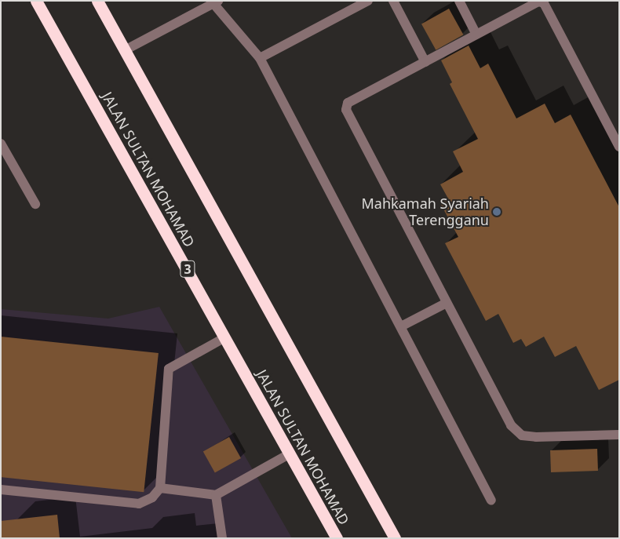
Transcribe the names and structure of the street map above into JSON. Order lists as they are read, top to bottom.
{
  "streets": {
    "highway": ["JALAN SULTAN MOHAMAD", "3"]
  },
  "places": ["Mahkamah Syariah Terengganu"]
}
